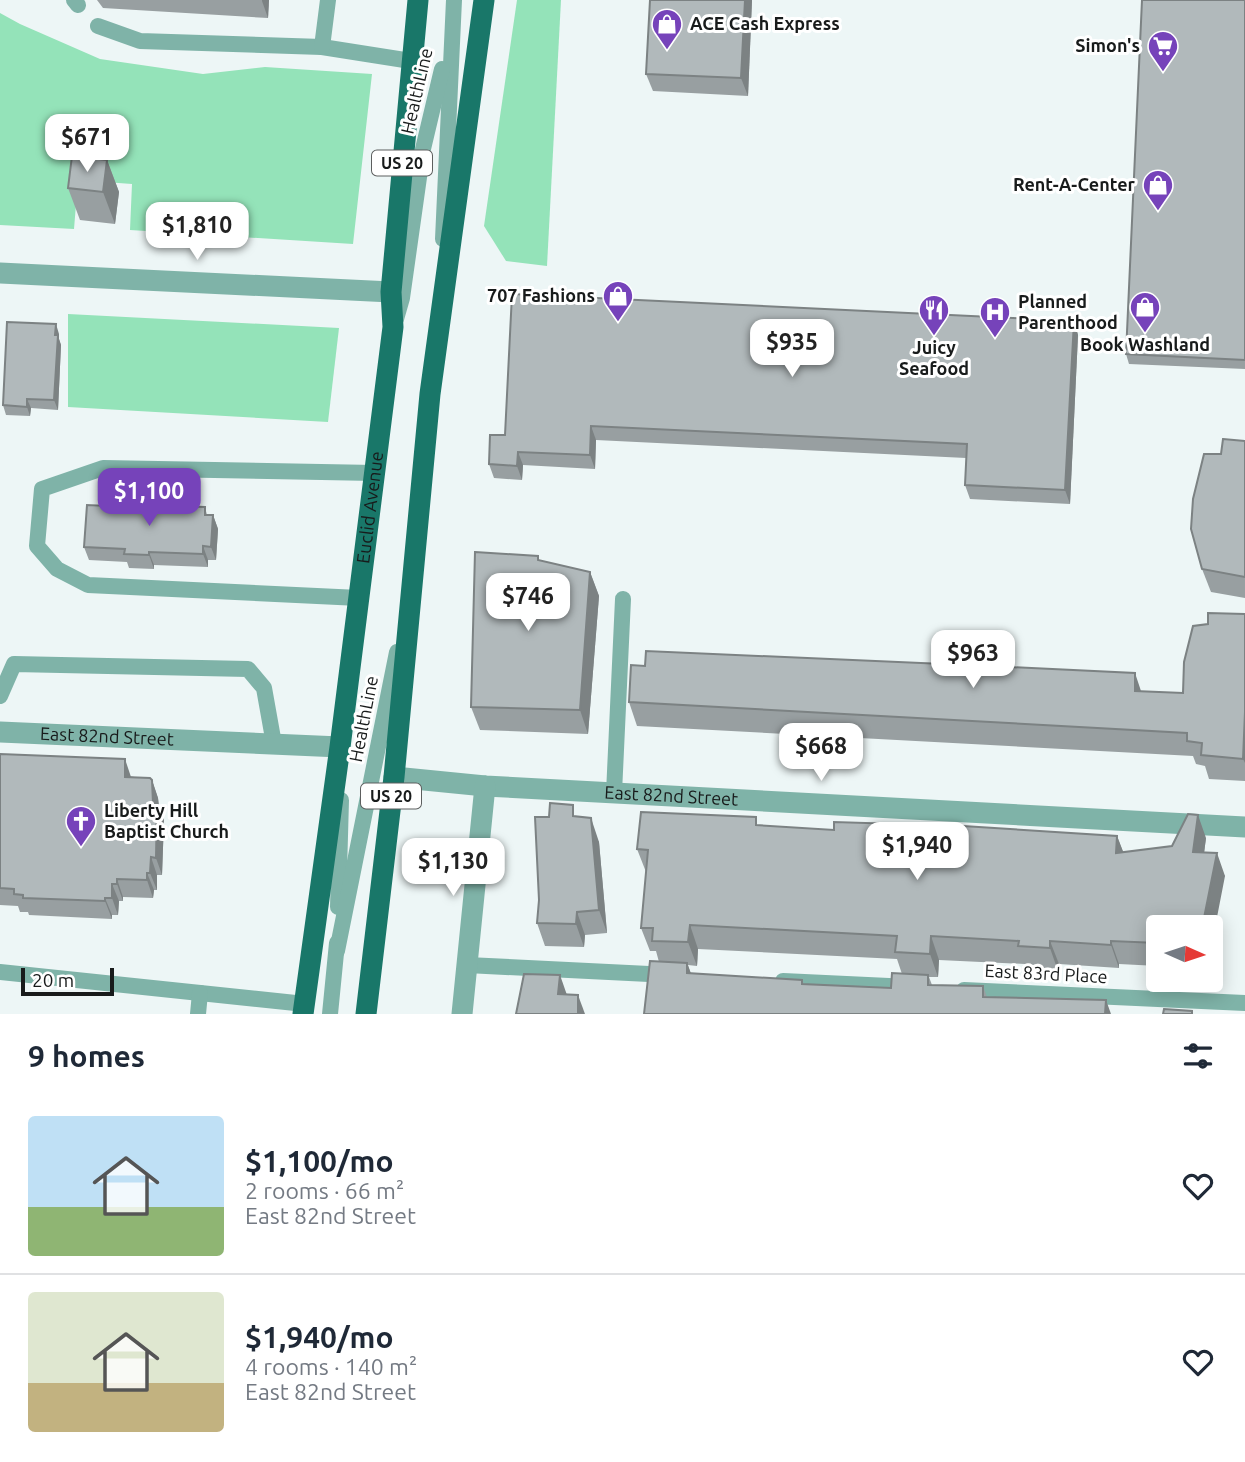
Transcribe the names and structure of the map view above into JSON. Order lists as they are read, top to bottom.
{
  "streets": {
    "main road": ["US 20", "Euclid Avenue"],
    "street": ["East 82nd Street"],
    "lane": ["HealthLine", "East 83rd Place"]
  },
  "crossings": [
    ["HealthLine", "US 20"],
    ["HealthLine", "Euclid Avenue"],
    ["US 20", "East 82nd Street"],
    ["Euclid Avenue", "East 82nd Street"]
  ],
  "places": {
    "shop": [
      "ACE Cash Express",
      "Rent-A-Center",
      "707 Fashions",
      "Book Washland"
    ],
    "supermarket": ["Simon's"],
    "restaurant": ["Juicy Seafood"],
    "hospital": ["Planned Parenthood"],
    "church": ["Liberty Hill Baptist Church"]
  },
  "scale_bar": "20 m",
  "north": "right",
  "page": {
    "price": [
      "$671",
      "$1,810",
      "$935",
      "$1,100",
      "$746",
      "$963",
      "$668",
      "$1,940",
      "$1,130"
    ],
    "scale": "20 m",
    "heading": "9 homes",
    "list": [
      {
        "name": "$1,100/mo",
        "note": "2 rooms · 66 m² · East 82nd Street"
      },
      {
        "name": "$1,940/mo",
        "note": "4 rooms · 140 m² · East 82nd Street"
      }
    ]
  }
}
